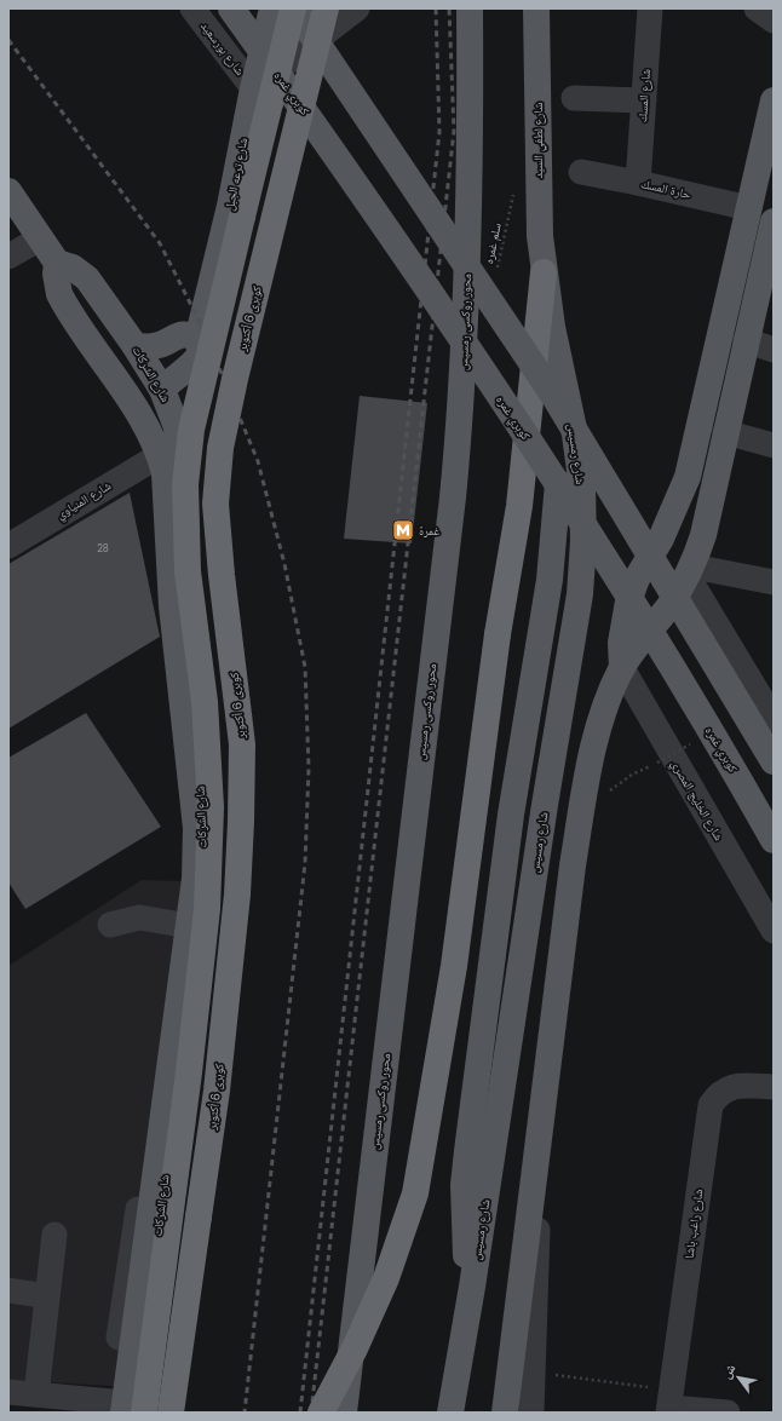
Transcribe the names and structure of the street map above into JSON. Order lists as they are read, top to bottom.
{
  "streets": {
    "highway": ["كوبرى 6 أكتوبر"],
    "main road": [
      "كوبري غمره",
      "شارع لطفي السيد",
      "شارع ترعه الجبل",
      "محور روكسى رمسيس",
      "شارع الشركات",
      "شارع رمسيس"
    ],
    "street": [
      "شارع بورسعيد",
      "شارع المسك",
      "حارة المسك",
      "شارع المنياوي",
      "شارع الخليج المصري",
      "شارع راغب باشا"
    ],
    "path": ["سلم غمره"]
  },
  "crossings": [
    ["شارع بورسعيد", "شارع ترعه الجبل"],
    ["شارع المسك", "حارة المسك"],
    ["شارع لطفي السيد", "شارع رمسيس"],
    ["شارع ترعه الجبل", "شارع الشركات"],
    ["شارع الشركات", "شارع المنياوي"]
  ],
  "places": {
    "metro station": ["غمرة"]
  },
  "house_numbers": ["28"],
  "north": "top left"
}
